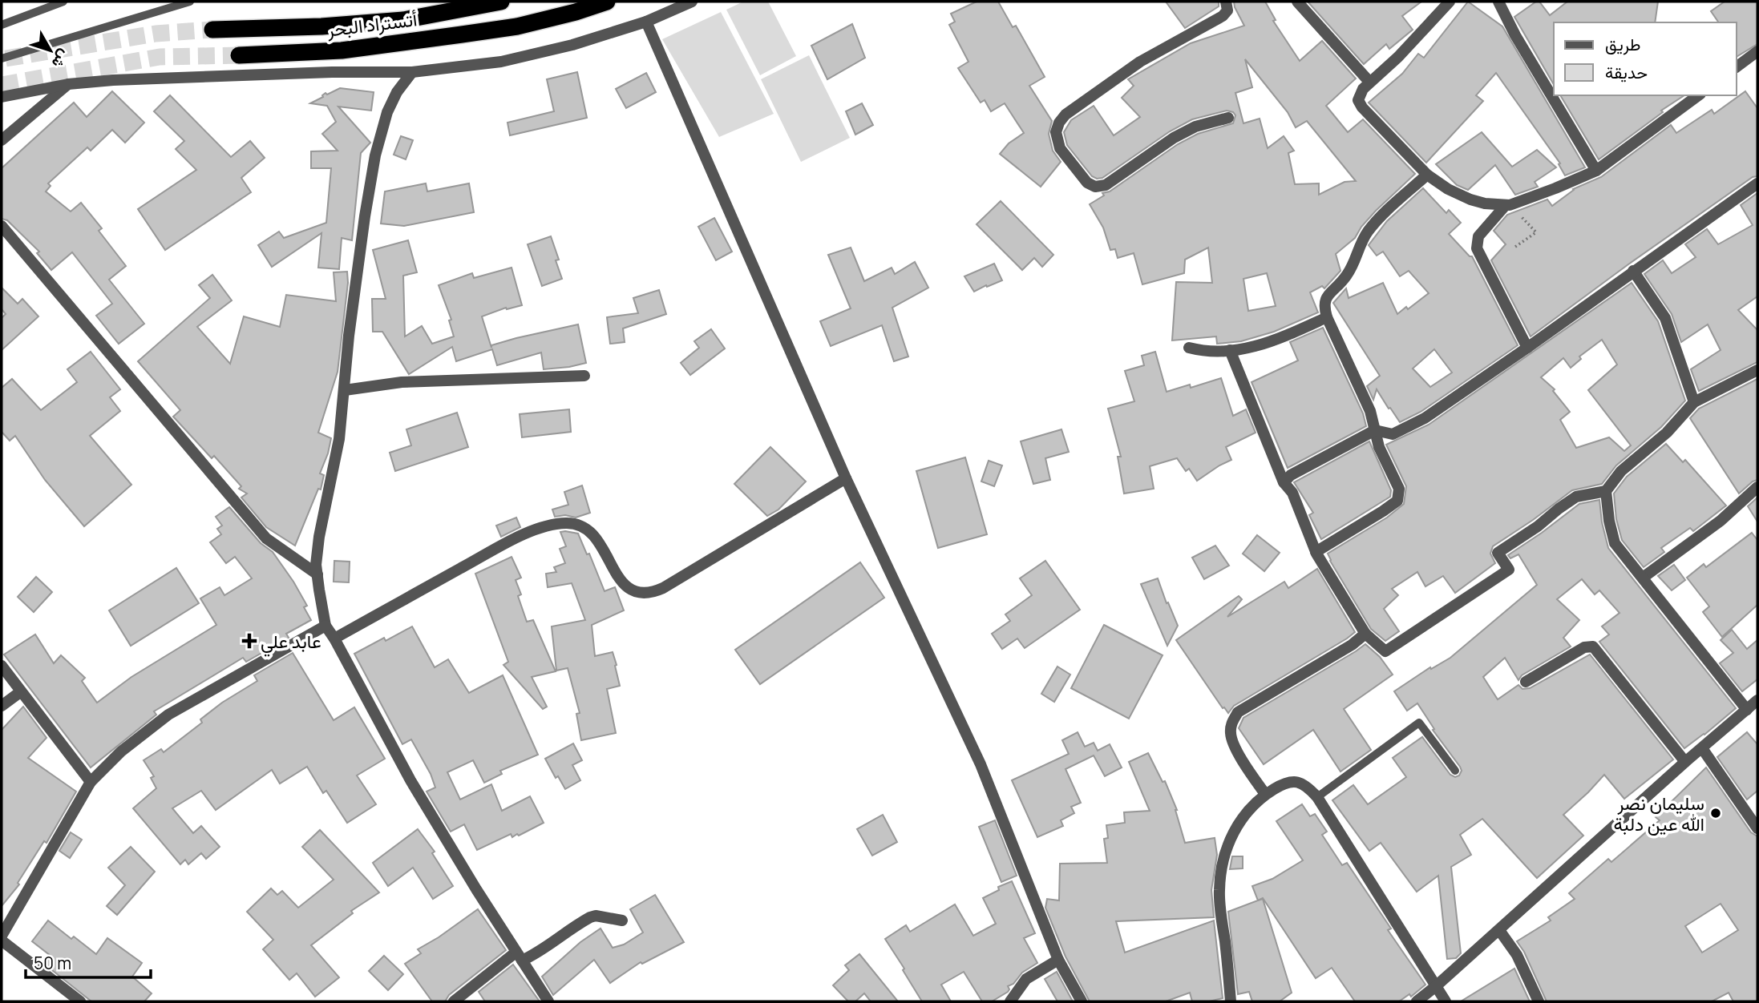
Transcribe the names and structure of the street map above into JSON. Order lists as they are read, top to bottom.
{
  "streets": {
    "highway": ["أتستراد البحر"]
  },
  "places": {
    "health": ["عابد علي"],
    "other": ["سليمان نصر الله عين دلبة"]
  },
  "legend": ["طريق", "حديقة"],
  "scale_bar": "50 m",
  "north": "bottom right"
}
